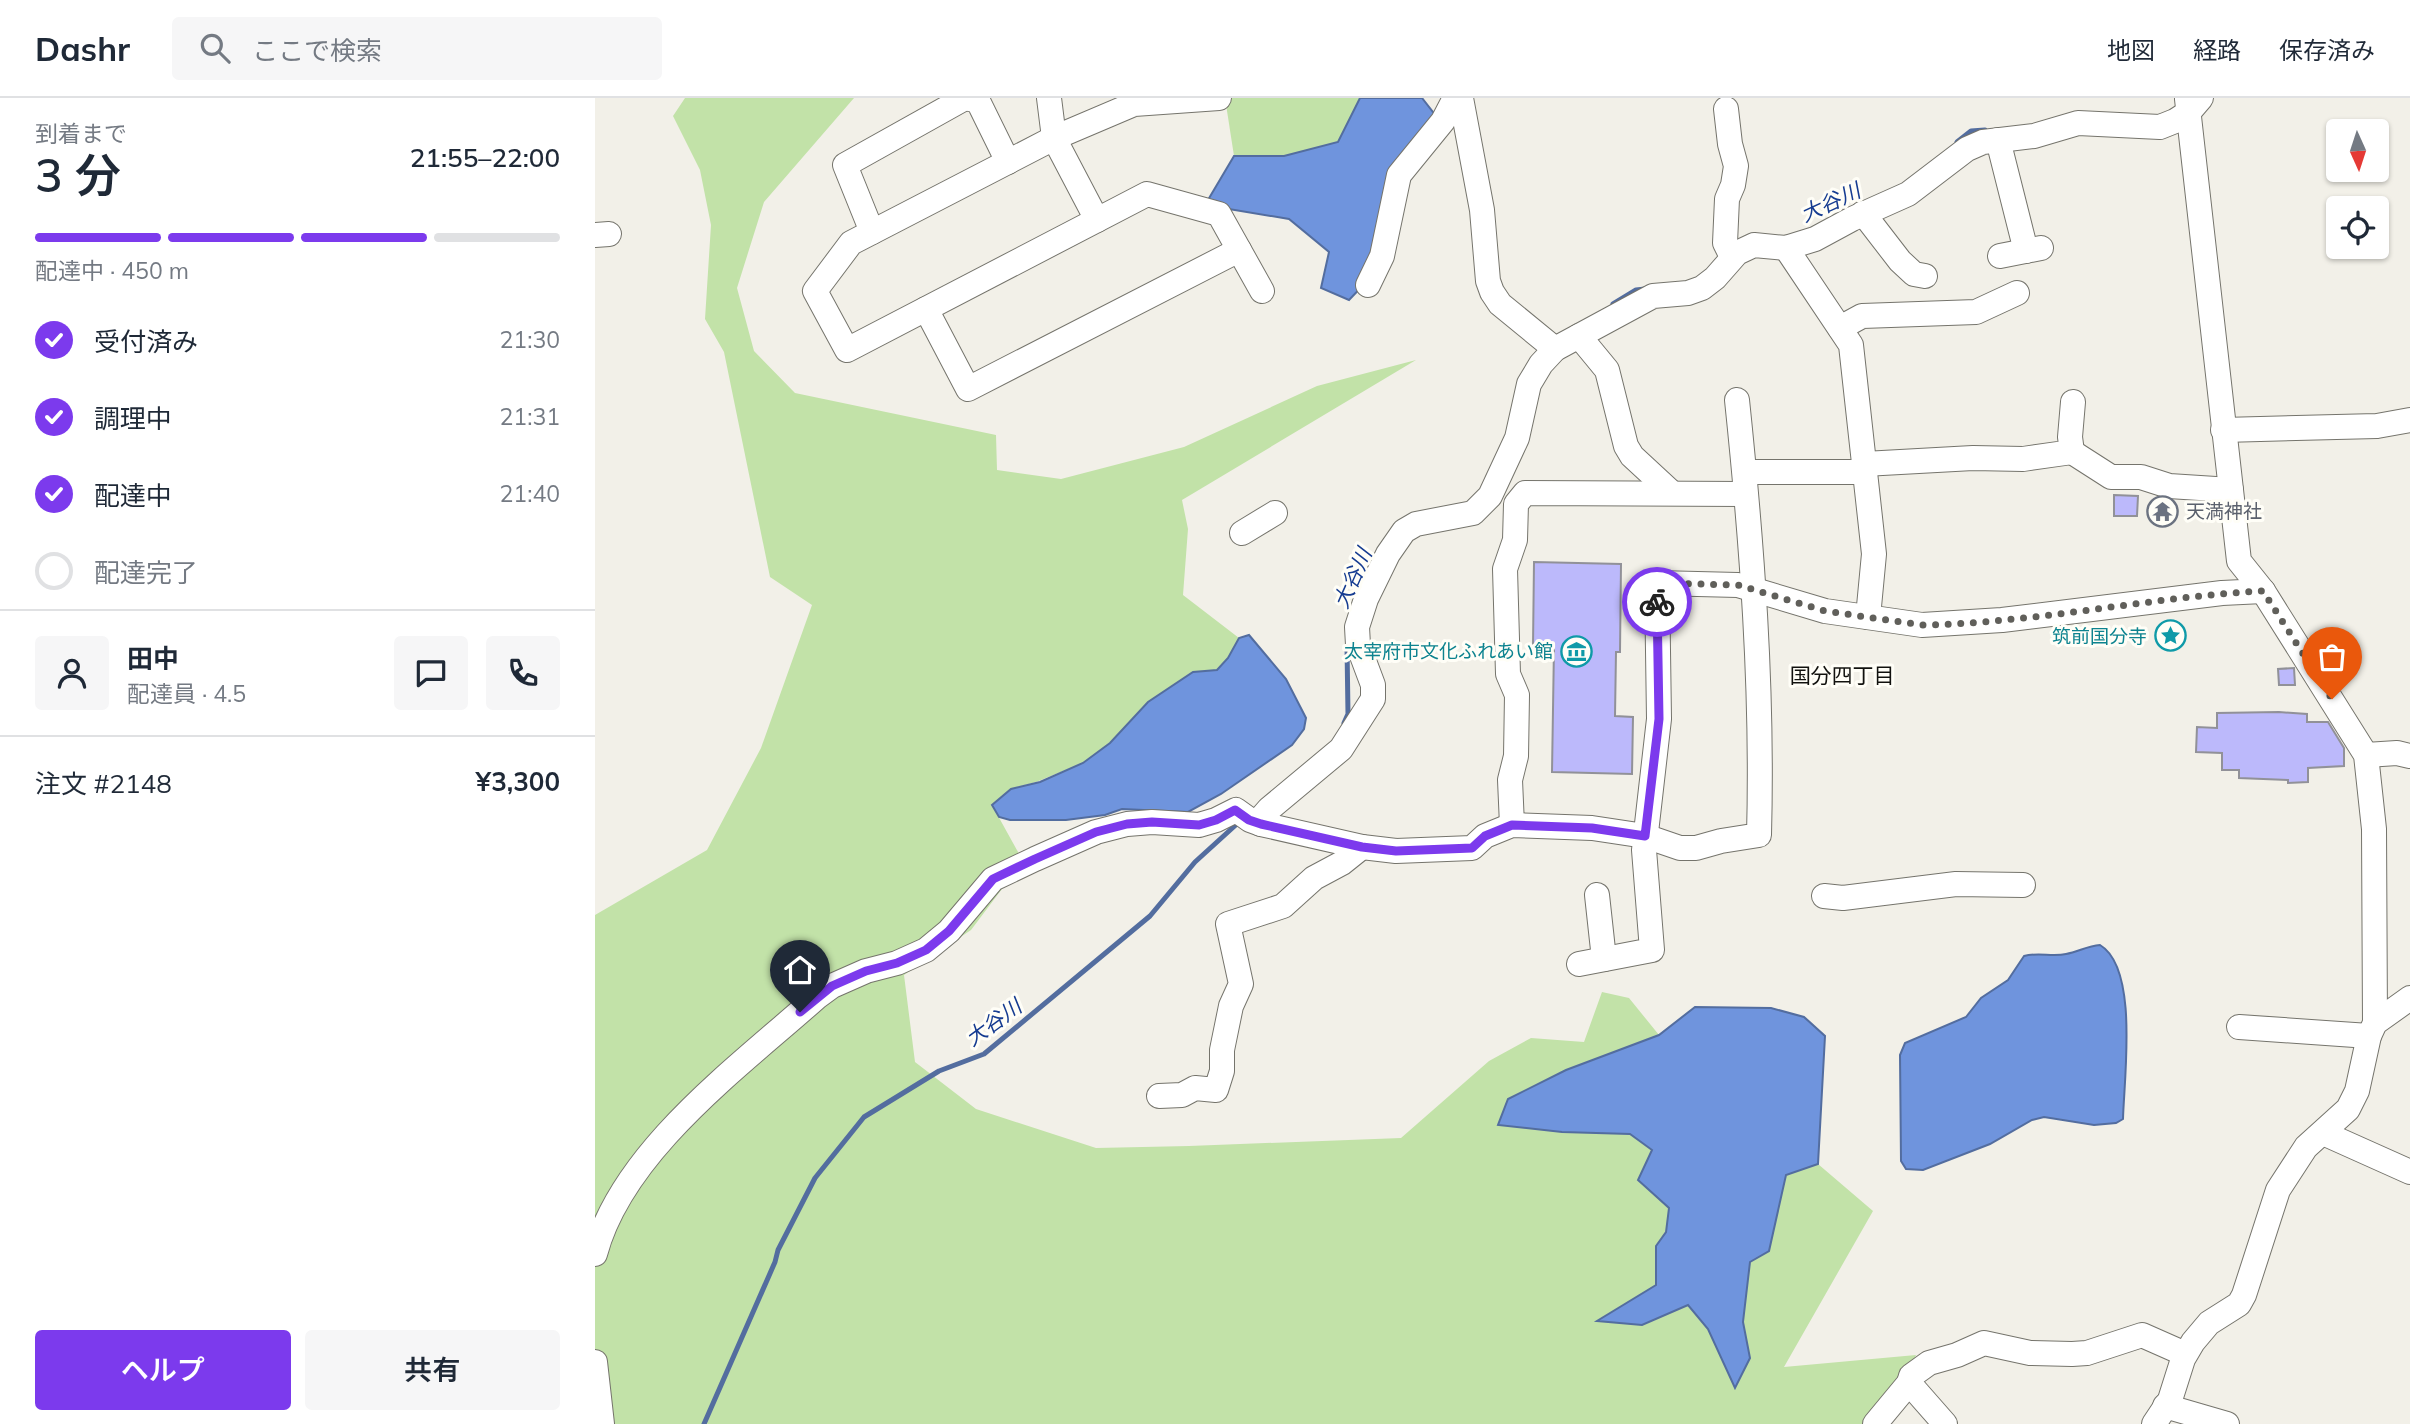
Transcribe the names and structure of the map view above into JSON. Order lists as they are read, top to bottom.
{
  "districts": ["国分四丁目"],
  "water": ["大谷川"],
  "places": {
    "temple": ["天満神社"],
    "place": ["筑前国分寺"],
    "museum": ["太宰府市文化ふれあい館"]
  },
  "north": "bottom",
  "page": {
    "header": "Dashr",
    "search": "ここで検索",
    "nav": ["地図", "経路", "保存済み"],
    "heading": ["3 分", "到着まで", "21:55–22:00"],
    "panel": [
      "田中",
      "配達員 · 4.5",
      "注文 #2148",
      "¥3,300"
    ],
    "bar": "配達中 · 450 m",
    "list": [
      ["受付済み", "21:30"],
      ["調理中", "21:31"],
      ["配達中", "21:40"],
      "配達完了"
    ],
    "buttons": ["ヘルプ", "共有"]
  }
}
